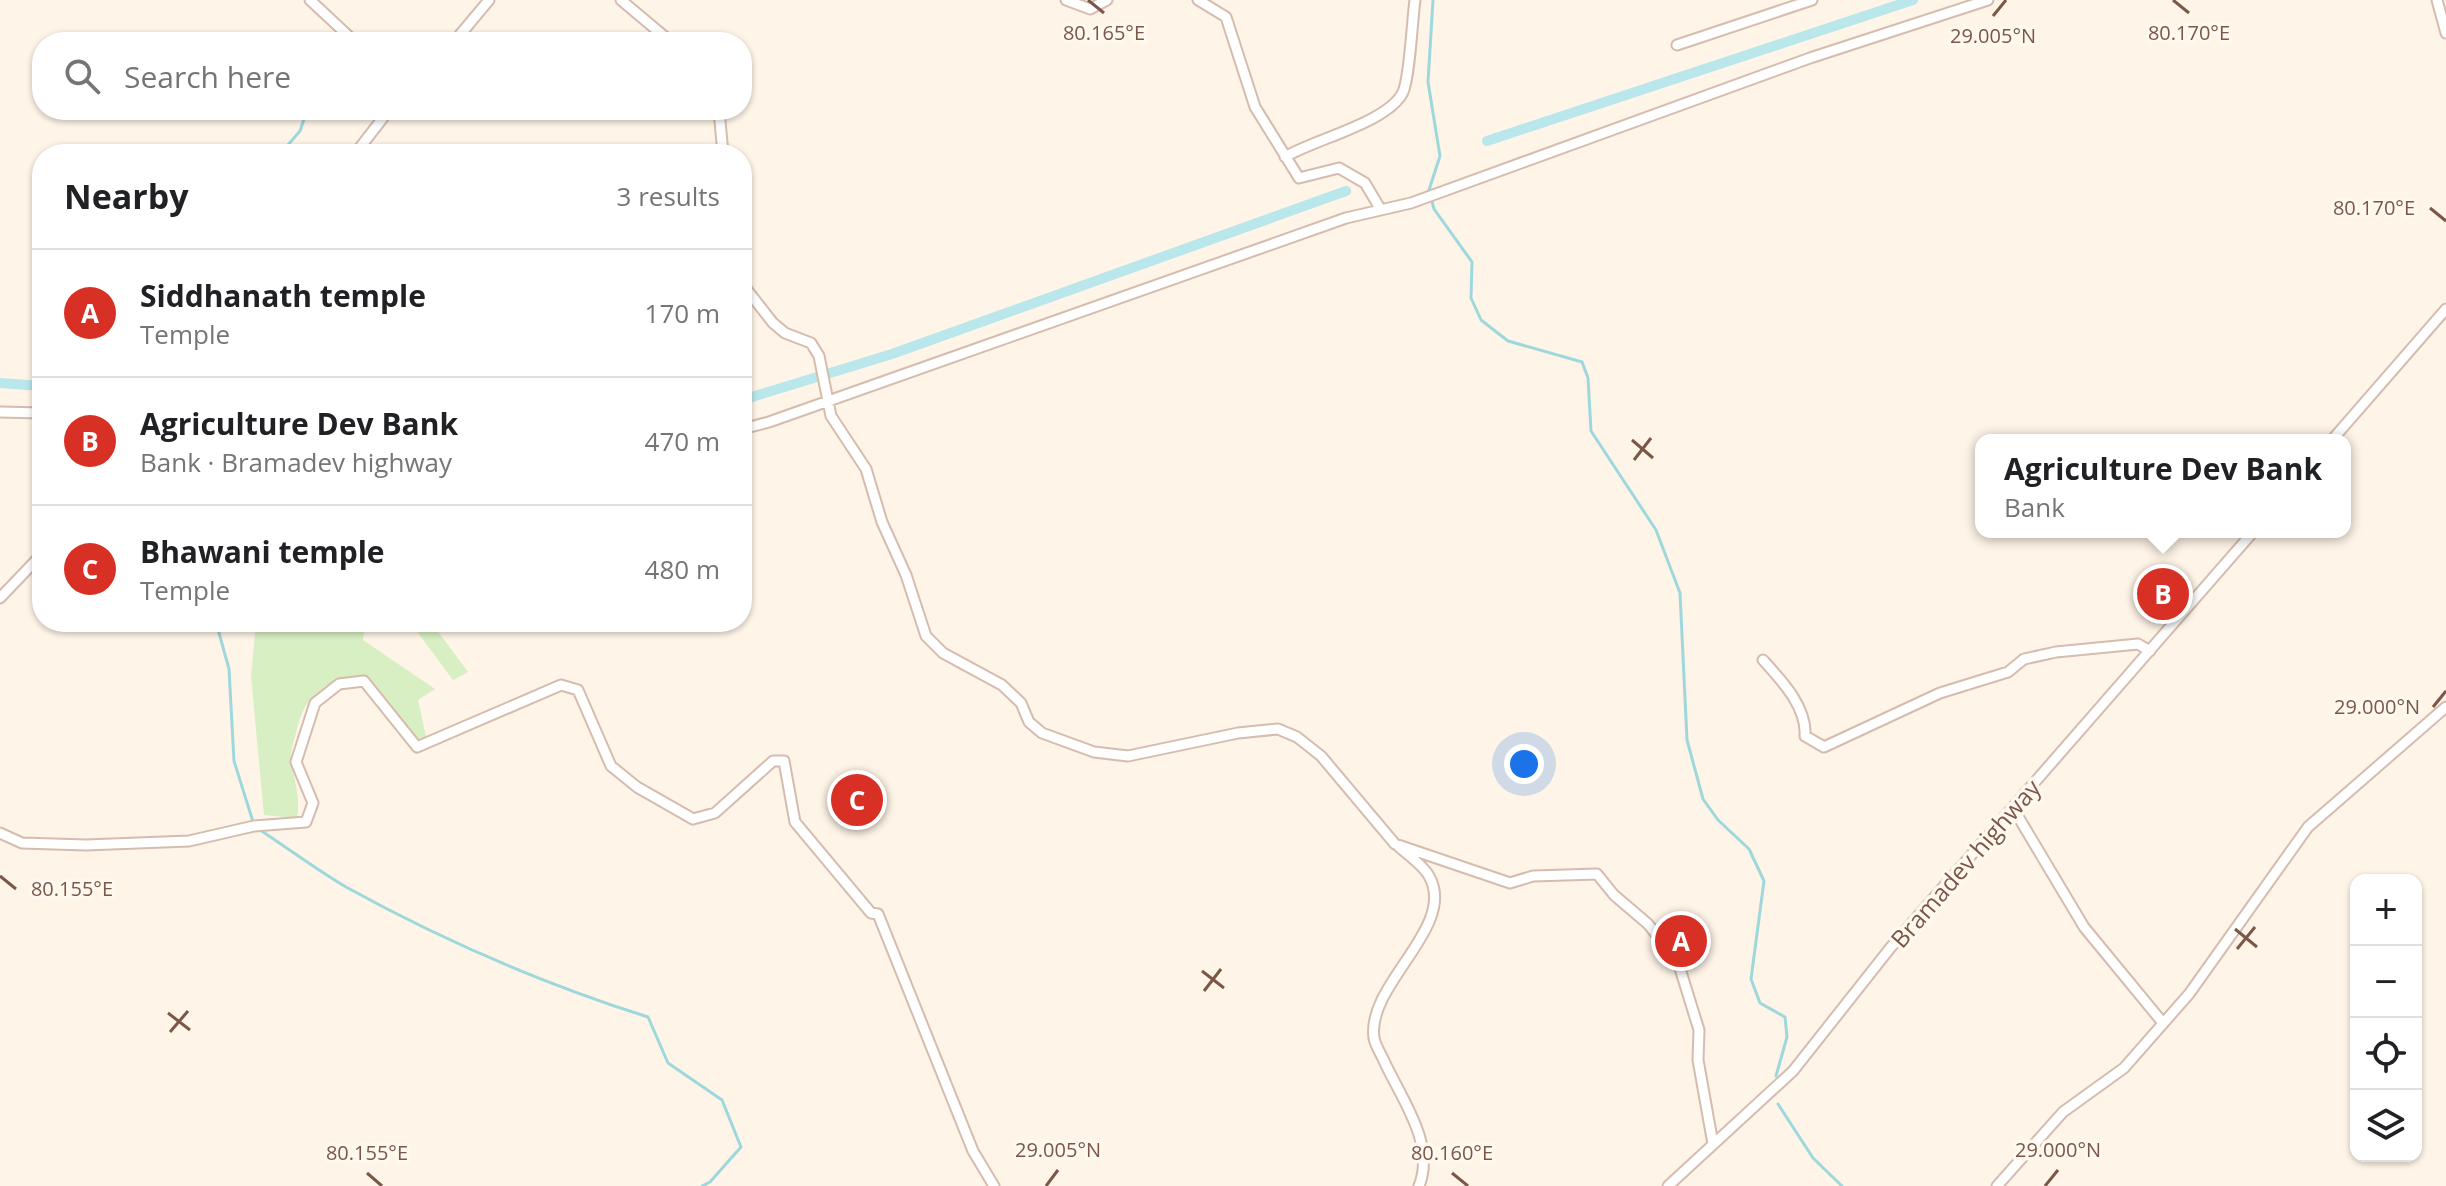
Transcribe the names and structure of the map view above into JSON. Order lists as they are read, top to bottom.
{
  "streets": {
    "street": ["Bramadev highway"]
  },
  "page": {
    "search": "Search here",
    "heading": ["Nearby", "3 results"],
    "list": [
      {
        "mark": "A",
        "name": "Siddhanath temple",
        "note": "Temple",
        "value": "170 m"
      },
      {
        "mark": "B",
        "name": "Agriculture Dev Bank",
        "note": "Bank · Bramadev highway",
        "value": "470 m"
      },
      {
        "mark": "C",
        "name": "Bhawani temple",
        "note": "Temple",
        "value": "480 m"
      }
    ],
    "popup": ["Agriculture Dev Bank", "Bank"],
    "pins": ["B", "C", "A"],
    "map_buttons": ["+", "−"]
  },
  "coordinates": [
    "80.165°E",
    "80.170°E",
    "29.005°N",
    "29.000°N",
    "80.155°E",
    "80.160°E"
  ]
}
